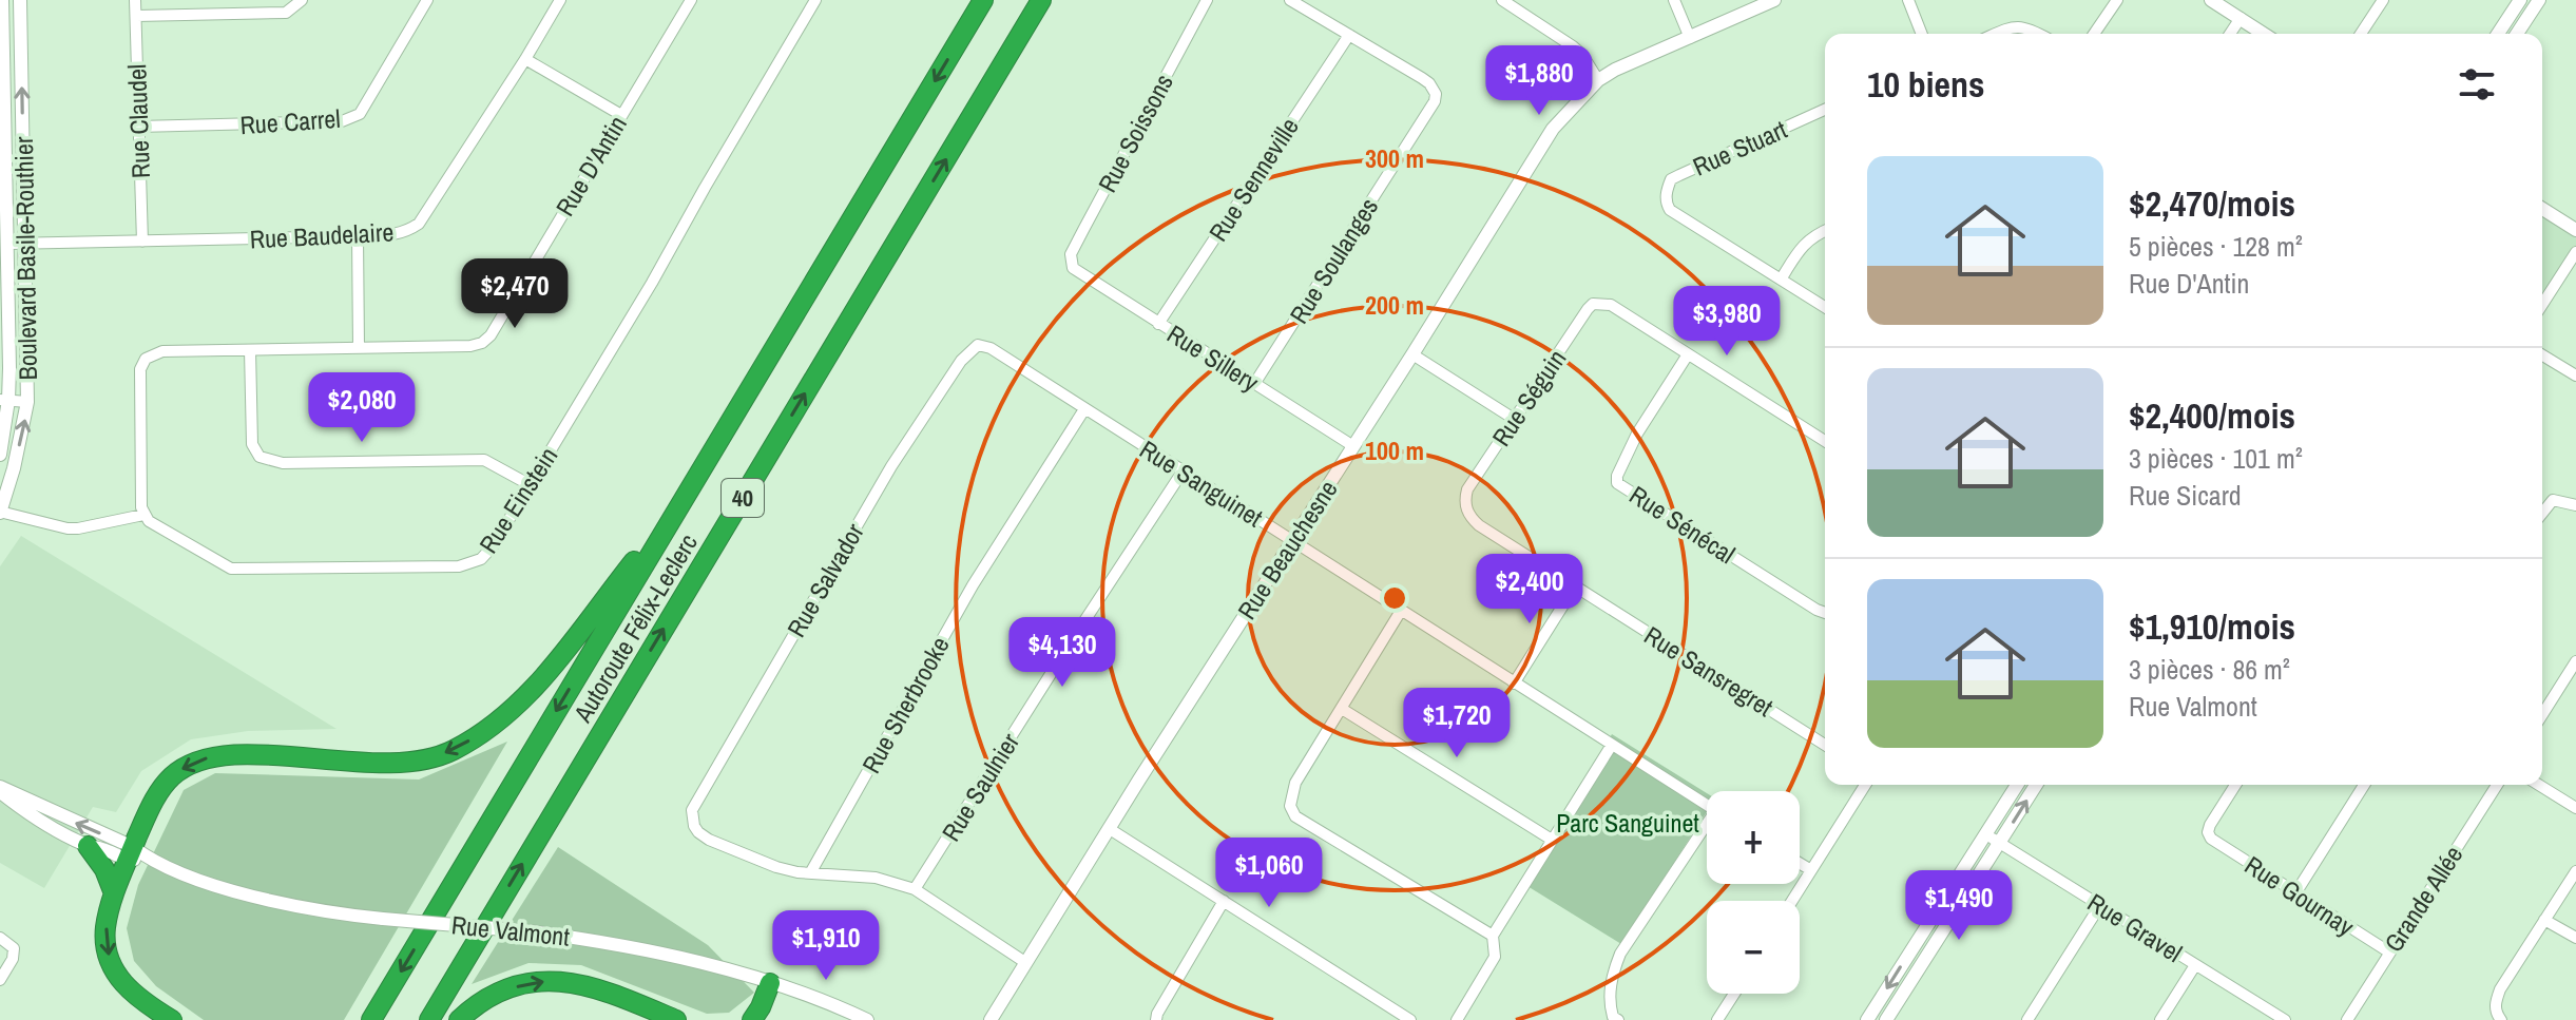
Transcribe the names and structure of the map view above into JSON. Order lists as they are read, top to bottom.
{
  "streets": {
    "highway": ["40", "Autoroute Félix-Leclerc"],
    "street": [
      "Rue Claudel",
      "Rue Carrel",
      "Rue Soissons",
      "Rue Stuart",
      "Rue D'Antin",
      "Rue Senneville",
      "Rue Baudelaire",
      "Boulevard Basile-Routhier",
      "Rue Soulanges",
      "Rue Sillery",
      "Rue Séguin",
      "Rue Sanguinet",
      "Rue Einstein",
      "Rue Sénécal",
      "Rue Beauchesne",
      "Rue Salvador",
      "Rue Sansregret",
      "Rue Sherbrooke",
      "Rue Saulnier",
      "Rue Gournay",
      "Grande Allée",
      "Rue Gravel",
      "Rue Valmont"
    ]
  },
  "crossings": [
    ["Rue Claudel", "Rue Carrel"],
    ["Rue Claudel", "Rue Baudelaire"],
    ["Rue Soissons", "Rue Sillery"],
    ["Rue D'Antin", "Rue Einstein"],
    ["Rue Senneville", "Rue Soulanges"],
    ["Rue Senneville", "Rue Sillery"],
    ["Rue Baudelaire", "Boulevard Basile-Routhier"],
    ["Rue Soulanges", "Rue Sillery"],
    ["Rue Sillery", "Rue Beauchesne"],
    ["Rue Séguin", "Rue Sénécal"],
    ["Rue Séguin", "Rue Sansregret"],
    ["Rue Sanguinet", "Rue Beauchesne"],
    ["Rue Sanguinet", "Rue Salvador"],
    ["Rue Sanguinet", "Rue Sherbrooke"],
    ["Rue Sanguinet", "Rue Saulnier"],
    ["Rue Salvador", "Rue Sherbrooke"],
    ["Rue Gournay", "Grande Allée"]
  ],
  "parks": ["Parc Sanguinet"],
  "page": {
    "heading": "10 biens",
    "price": [
      "$1,880",
      "$2,470",
      "$3,980",
      "$2,080",
      "$2,400",
      "$4,130",
      "$1,720",
      "$1,060",
      "$1,490",
      "$1,910"
    ],
    "list": [
      {
        "name": "$2,470/mois",
        "note": "5 pièces · 128 m² · Rue D'Antin"
      },
      {
        "name": "$2,400/mois",
        "note": "3 pièces · 101 m² · Rue Sicard"
      },
      {
        "name": "$1,910/mois",
        "note": "3 pièces · 86 m² · Rue Valmont"
      }
    ],
    "map_buttons": ["+", "−"]
  },
  "rings": ["300 m", "200 m", "100 m"]
}
